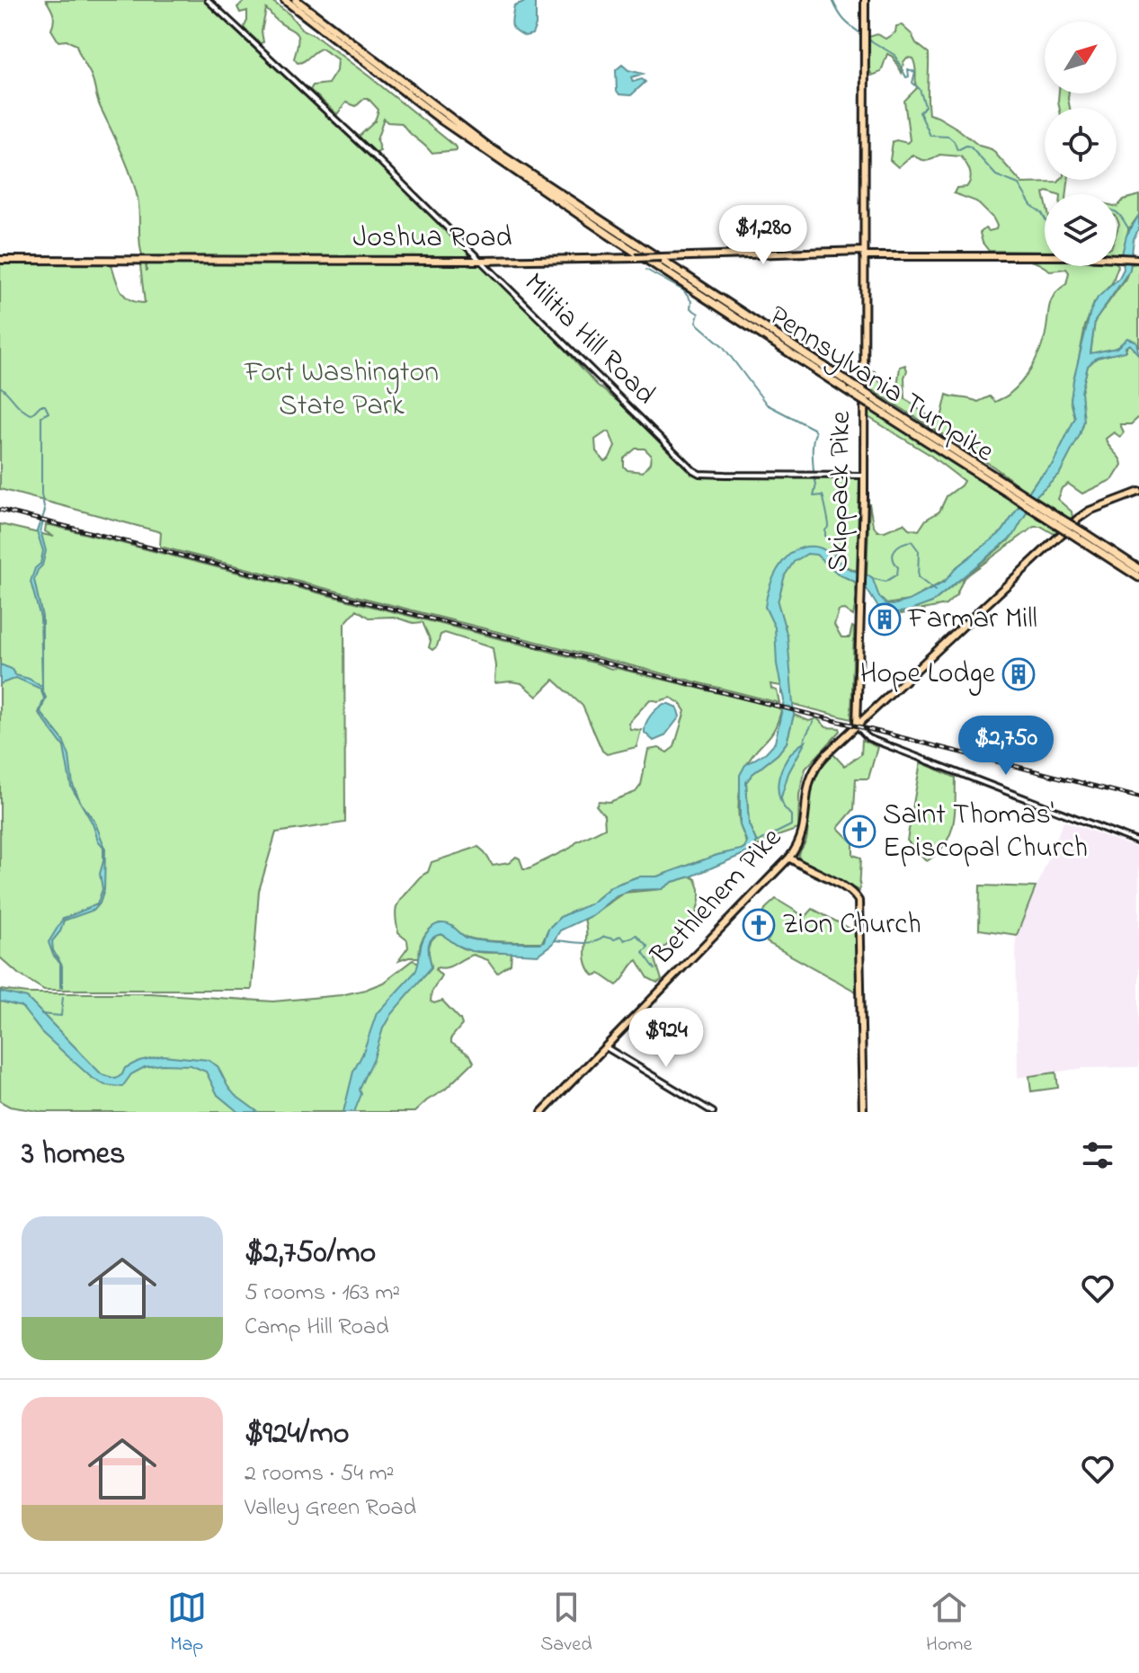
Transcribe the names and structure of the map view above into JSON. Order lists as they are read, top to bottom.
{
  "streets": {
    "highway": ["Pennsylvania Turnpike"],
    "main road": ["Joshua Road", "Skippack Pike", "Bethlehem Pike"],
    "street": ["Militia Hill Road"]
  },
  "crossings": [
    ["Joshua Road", "Militia Hill Road"],
    ["Joshua Road", "Skippack Pike"],
    ["Militia Hill Road", "Skippack Pike"],
    ["Skippack Pike", "Bethlehem Pike"]
  ],
  "parks": ["Fort Washington State Park"],
  "places": {
    "building": ["Farmar Mill", "Hope Lodge"],
    "church": ["Saint Thomas' Episcopal Church", "Zion Church"]
  },
  "north": "top right",
  "page": {
    "price": ["$1,280", "$2,750", "$924"],
    "heading": "3 homes",
    "list": [
      {
        "name": "$2,750/mo",
        "note": "5 rooms · 163 m² · Camp Hill Road"
      },
      {
        "name": "$924/mo",
        "note": "2 rooms · 54 m² · Valley Green Road"
      }
    ],
    "tabs": ["Map", "Saved", "Home"]
  }
}
